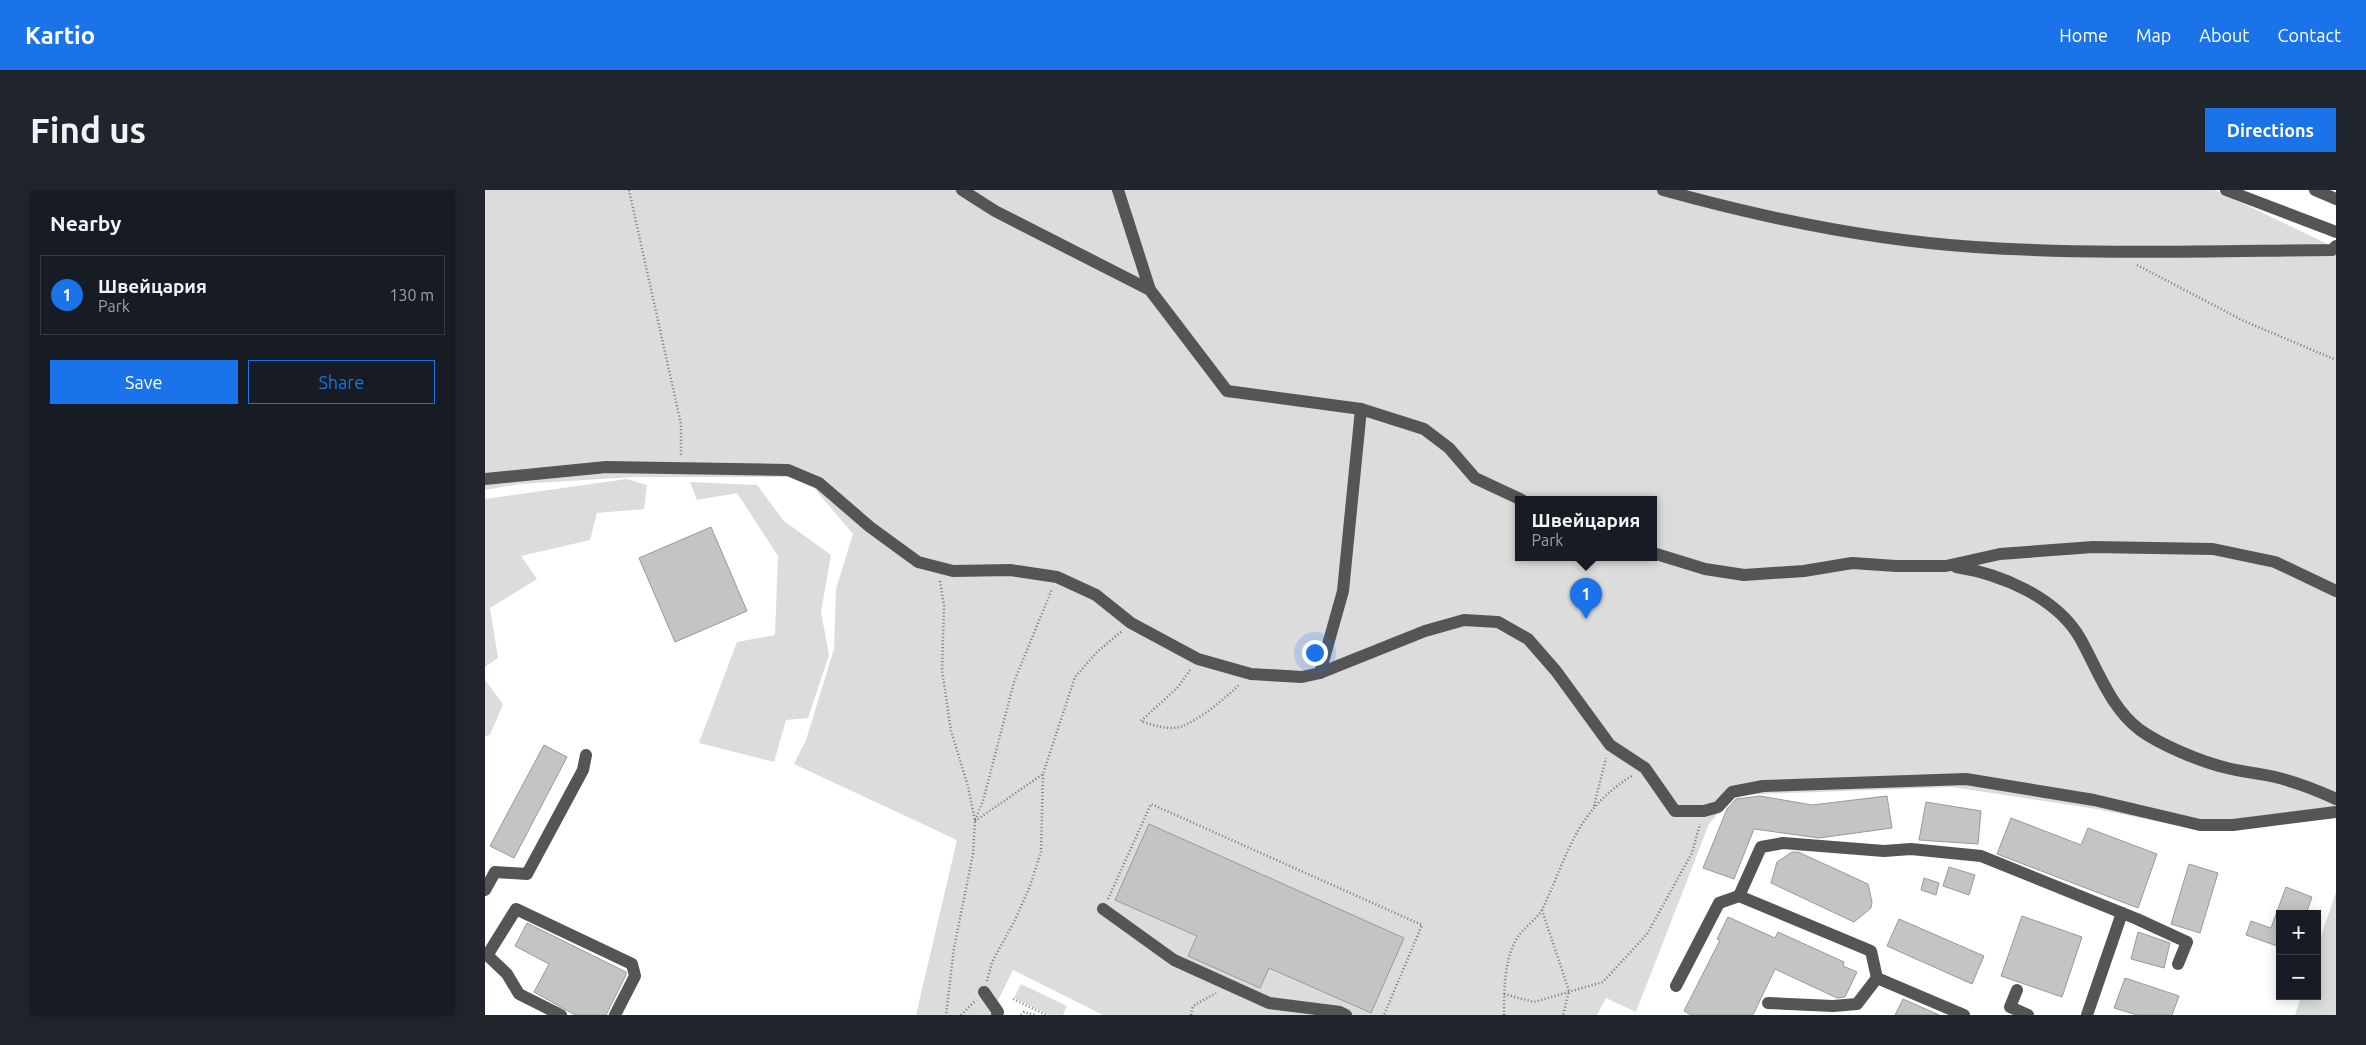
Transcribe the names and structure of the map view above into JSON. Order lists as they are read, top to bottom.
{
  "page": {
    "header": "Kartio",
    "nav": [
      "Home",
      "Map",
      "About",
      "Contact"
    ],
    "buttons": [
      "Directions",
      ["Save", "Share"]
    ],
    "title": "Find us",
    "heading": "Nearby",
    "list": [
      {
        "mark": "1",
        "name": "Швейцария",
        "note": "Park",
        "value": "130 m"
      }
    ],
    "popup": ["Швейцария", "Park"],
    "pins": "1",
    "map_buttons": ["+", "−"]
  }
}
